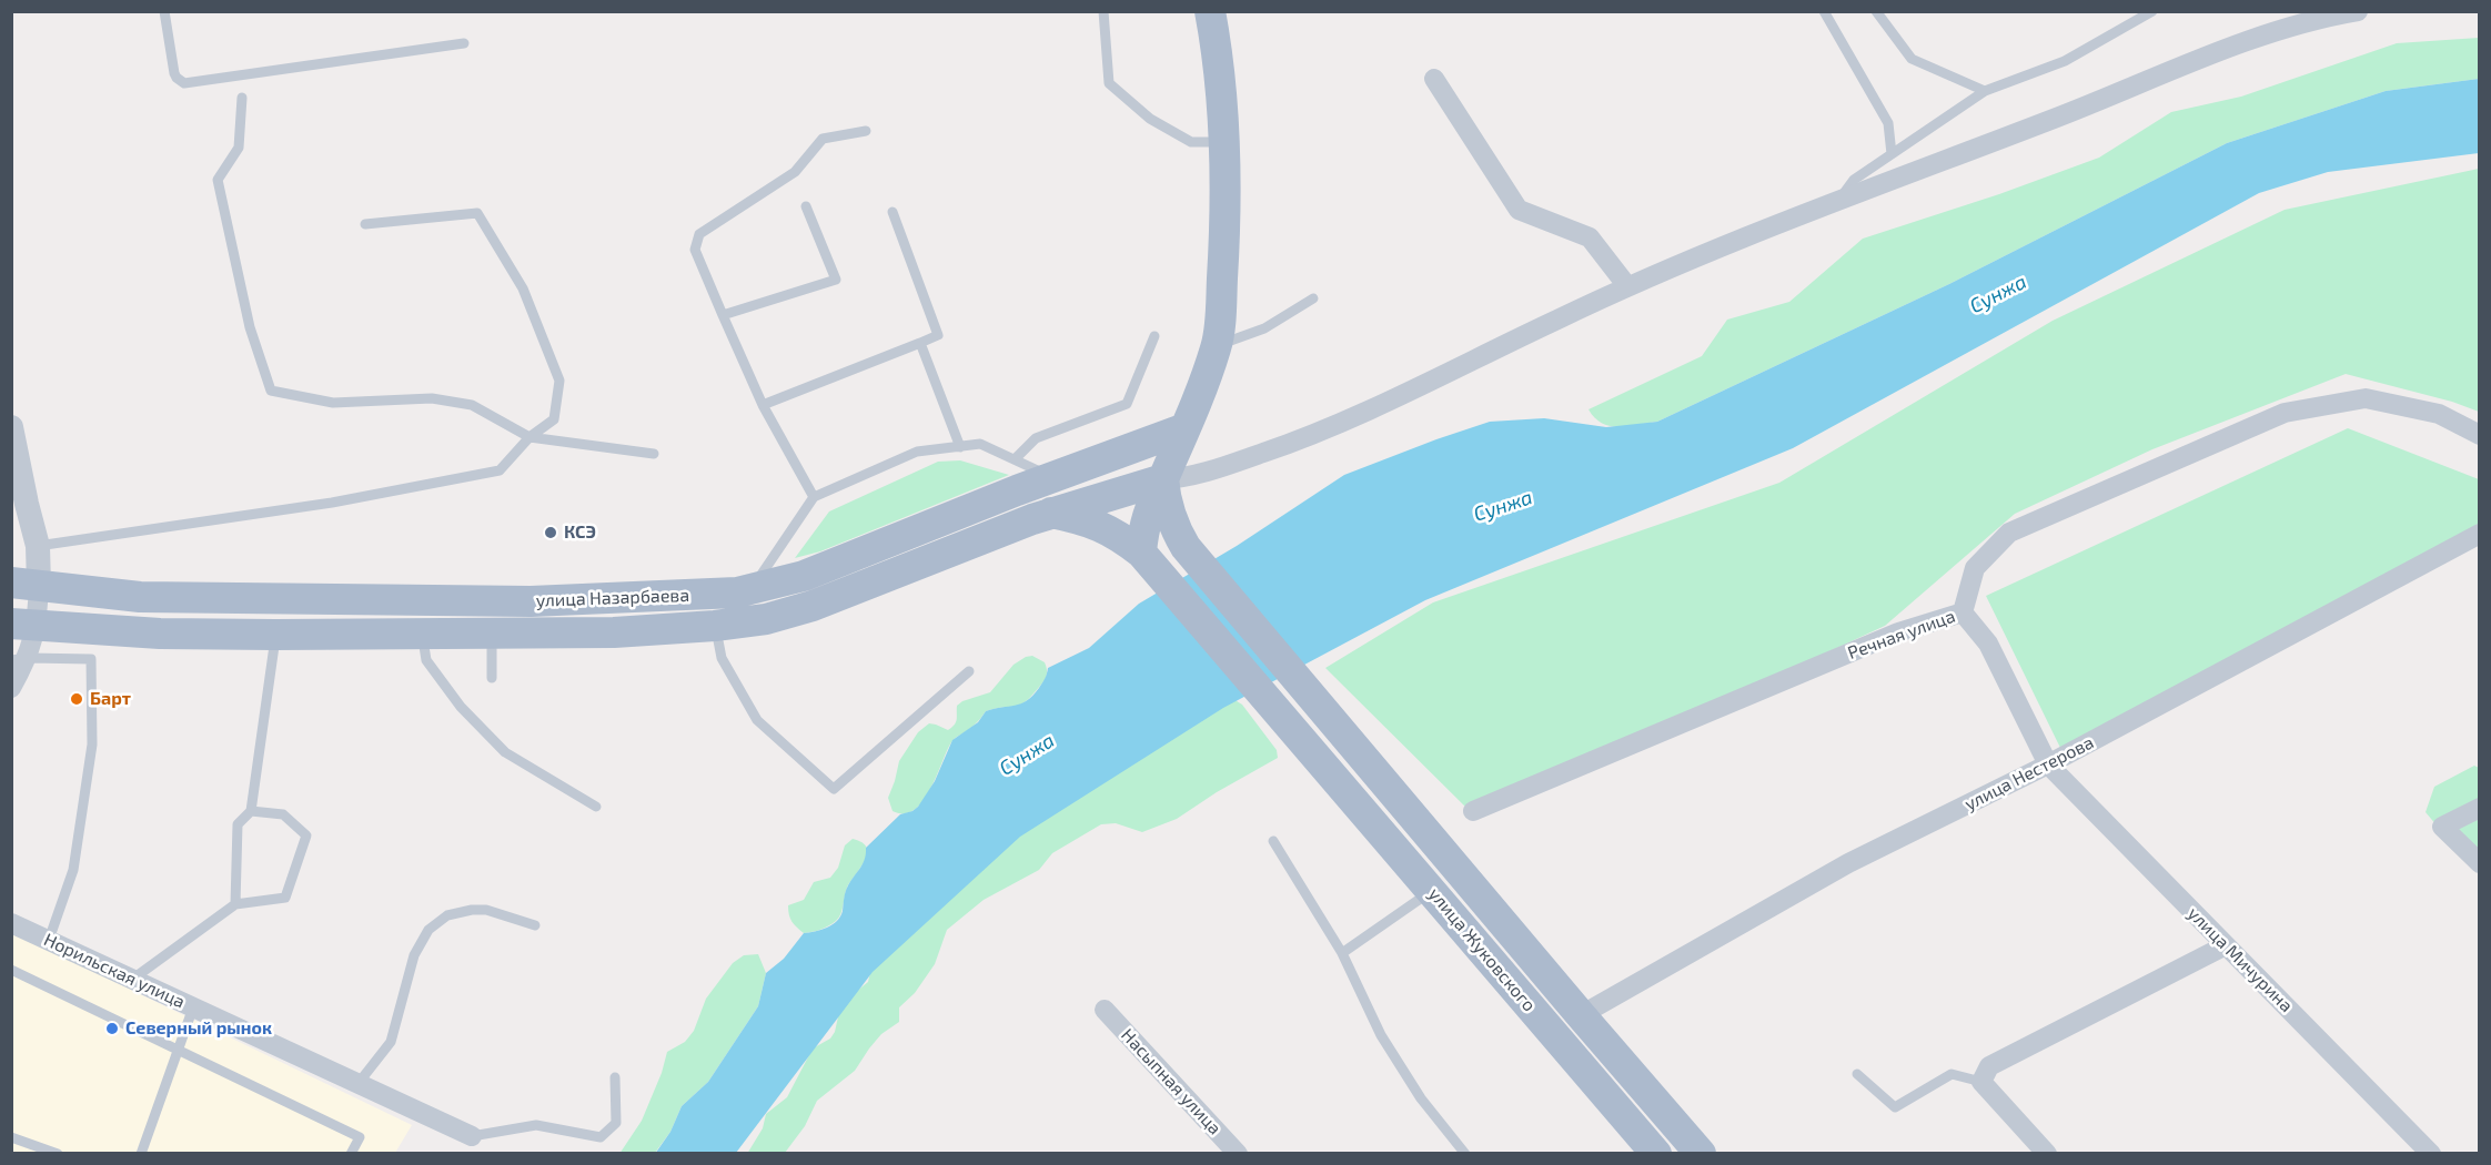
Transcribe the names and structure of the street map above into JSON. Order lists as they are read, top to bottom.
{
  "streets": {
    "main road": ["улица Назарбаева", "улица Жуковского"],
    "street": [
      "Речная улица",
      "улица Нестерова",
      "улица Мичурина",
      "Норильская улица",
      "Насыпная улица"
    ]
  },
  "crossings": [
    ["улица Назарбаева", "улица Жуковского"],
    ["Речная улица", "улица Мичурина"],
    ["улица Нестерова", "улица Мичурина"]
  ],
  "water": ["Сунжа"],
  "places": ["КСЭ", "Барт", "Северный рынок"]
}
